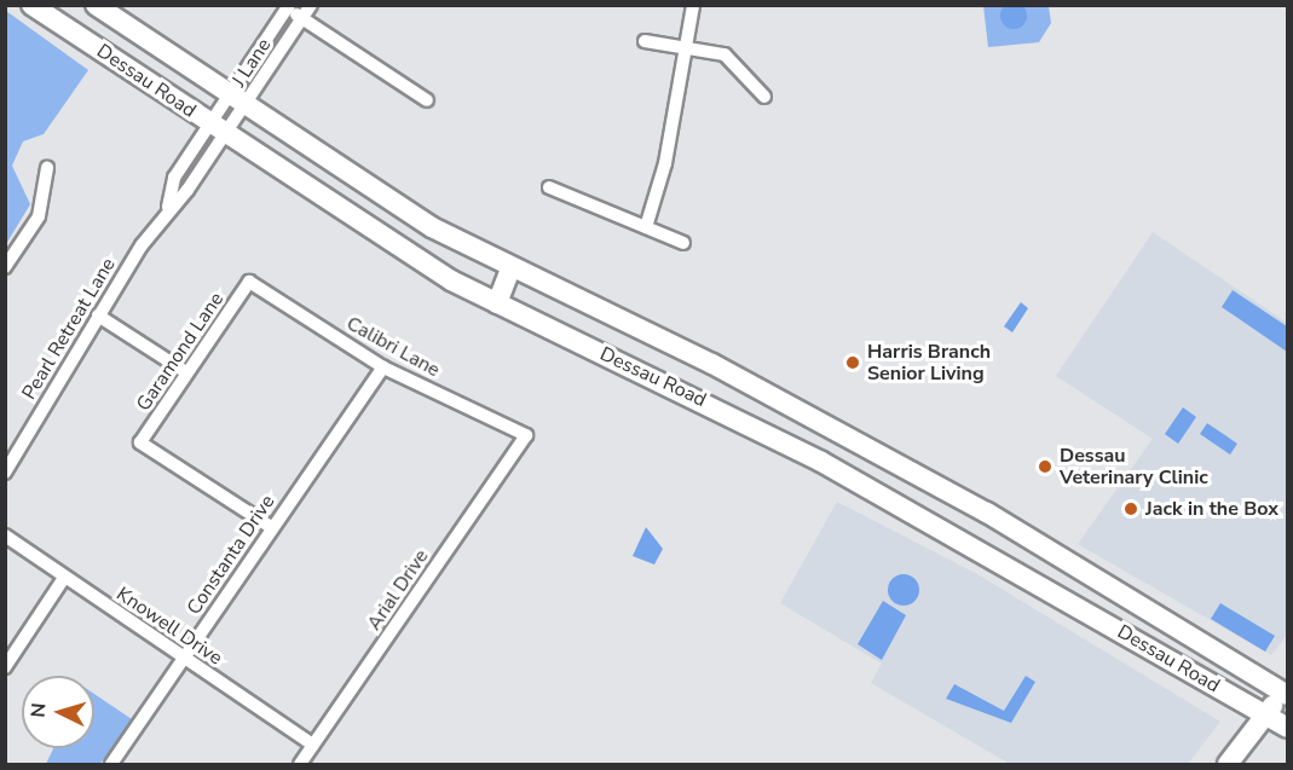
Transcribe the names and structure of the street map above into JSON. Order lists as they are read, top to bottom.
{
  "streets": {
    "main road": ["Dessau Road"],
    "street": [
      "J Lane",
      "Pearl Retreat Lane",
      "Calibri Lane",
      "Garamond Lane",
      "Constanta Drive",
      "Arial Drive",
      "Knowell Drive"
    ]
  },
  "crossings": [
    ["J Lane", "Dessau Road"],
    ["Calibri Lane", "Garamond Lane"],
    ["Calibri Lane", "Constanta Drive"],
    ["Calibri Lane", "Arial Drive"],
    ["Garamond Lane", "Constanta Drive"],
    ["Constanta Drive", "Knowell Drive"],
    ["Arial Drive", "Knowell Drive"]
  ],
  "places": ["Harris Branch Senior Living", "Dessau Veterinary Clinic", "Jack in the Box"],
  "north": "left"
}
